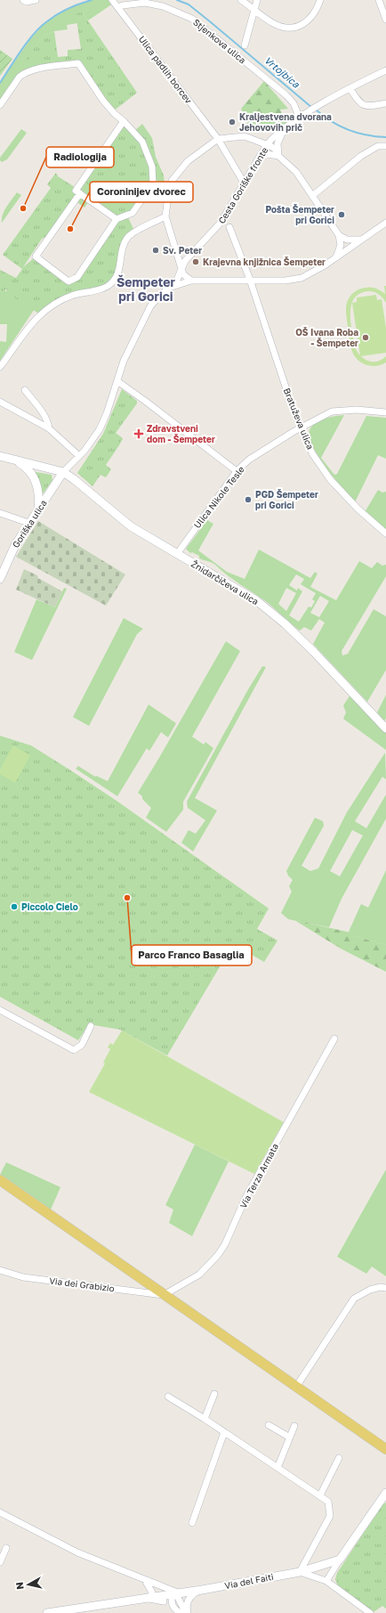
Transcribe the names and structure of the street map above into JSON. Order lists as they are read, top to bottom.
{
  "streets": {
    "street": [
      "Stjenkova ulica",
      "Ulica padlih borcev",
      "Cesta Goriške fronte",
      "Bratuževa ulica",
      "Ulica Nikole Tesle",
      "Goriška ulica",
      "Žnidarčičeva ulica",
      "Via Terza Armata",
      "Via dei Grabizio",
      "Via del Faiti"
    ]
  },
  "crossings": [
    ["Stjenkova ulica", "Ulica padlih borcev"],
    ["Stjenkova ulica", "Cesta Goriške fronte"],
    ["Ulica padlih borcev", "Cesta Goriške fronte"],
    ["Cesta Goriške fronte", "Goriška ulica"],
    ["Cesta Goriške fronte", "Žnidarčičeva ulica"],
    ["Bratuževa ulica", "Ulica Nikole Tesle"],
    ["Ulica Nikole Tesle", "Žnidarčičeva ulica"],
    ["Goriška ulica", "Žnidarčičeva ulica"],
    ["Via Terza Armata", "Via dei Grabizio"]
  ],
  "districts": ["Šempeter pri Gorici"],
  "water": ["Vrtojbica"],
  "places": {
    "other": [
      "Kraljestvena dvorana Jehovovih prič",
      "Radiologija",
      "Pošta Šempeter pri Gorici",
      "Coroninijev dvorec",
      "Sv. Peter",
      "Krajevna knjižnica Šempeter",
      "OŠ Ivana Roba - Šempeter",
      "PGD Šempeter pri Gorici",
      "Parco Franco Basaglia",
      "Piccolo Cielo"
    ],
    "health": ["Zdravstveni dom - Šempeter"]
  },
  "north": "left"
}
